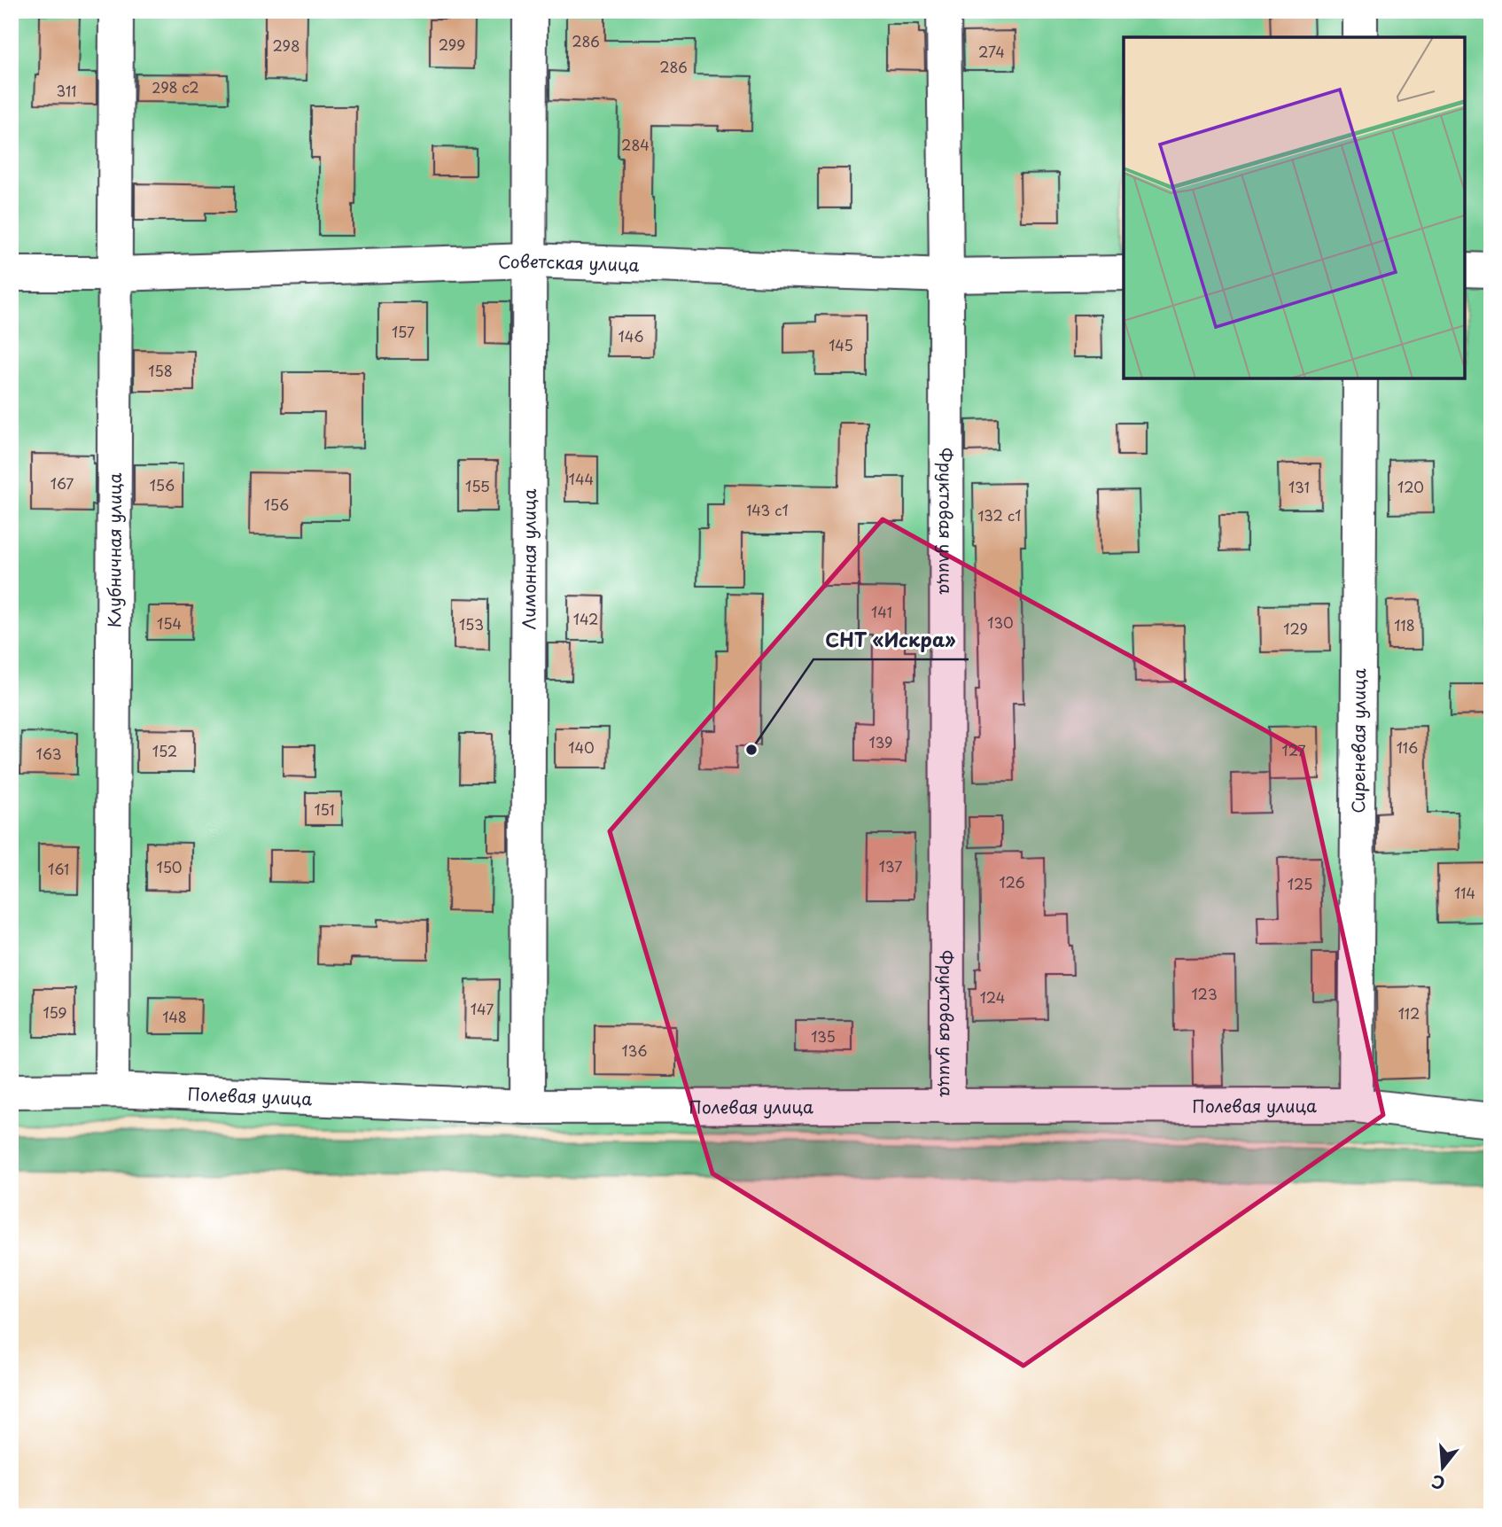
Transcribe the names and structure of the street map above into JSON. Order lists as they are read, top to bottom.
{
  "streets": {
    "street": [
      "Советская улица",
      "Фруктовая улица",
      "Клубничная улица",
      "Лимонная улица",
      "Сиреневая улица",
      "Полевая улица"
    ]
  },
  "crossings": [
    ["Советская улица", "Фруктовая улица"],
    ["Советская улица", "Клубничная улица"],
    ["Советская улица", "Лимонная улица"],
    ["Фруктовая улица", "Полевая улица"],
    ["Клубничная улица", "Полевая улица"],
    ["Лимонная улица", "Полевая улица"],
    ["Сиреневая улица", "Полевая улица"]
  ],
  "places": ["СНТ «Искра»"],
  "house_numbers": [
    "286",
    "299",
    "298",
    "274",
    "286",
    "298 с2",
    "311",
    "284",
    "157",
    "146",
    "145",
    "158",
    "144",
    "167",
    "156",
    "155",
    "131",
    "120",
    "156",
    "143 с1",
    "132 с1",
    "141",
    "142",
    "130",
    "154",
    "153",
    "118",
    "129",
    "139",
    "140",
    "116",
    "127",
    "152",
    "163",
    "151",
    "137",
    "150",
    "161",
    "126",
    "125",
    "114",
    "123",
    "124",
    "147",
    "159",
    "112",
    "148",
    "135",
    "136"
  ],
  "north": "bottom"
}
